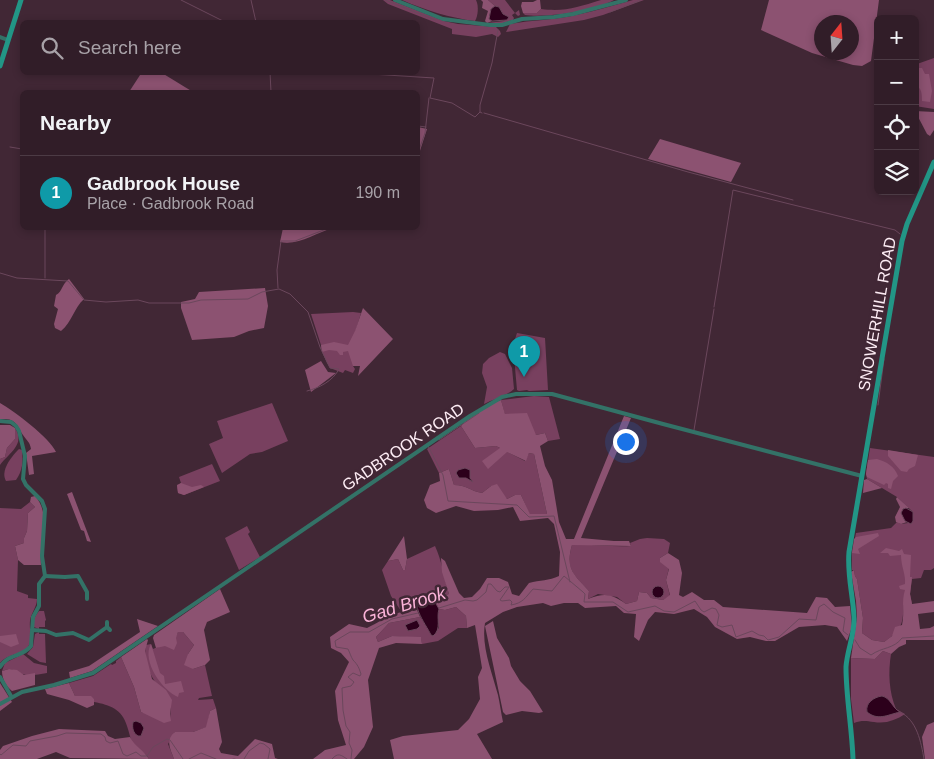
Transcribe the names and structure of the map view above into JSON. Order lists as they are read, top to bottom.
{
  "streets": {
    "street": ["SNOWERHILL ROAD", "GADBROOK ROAD"]
  },
  "crossings": [
    ["SNOWERHILL ROAD", "GADBROOK ROAD"]
  ],
  "water": ["Gad Brook"],
  "north": "top",
  "page": {
    "map_buttons": ["+", "−"],
    "search": "Search here",
    "heading": "Nearby",
    "list": [
      {
        "mark": "1",
        "name": "Gadbrook House",
        "note": "Place · Gadbrook Road",
        "value": "190 m"
      }
    ],
    "pins": "1"
  }
}
